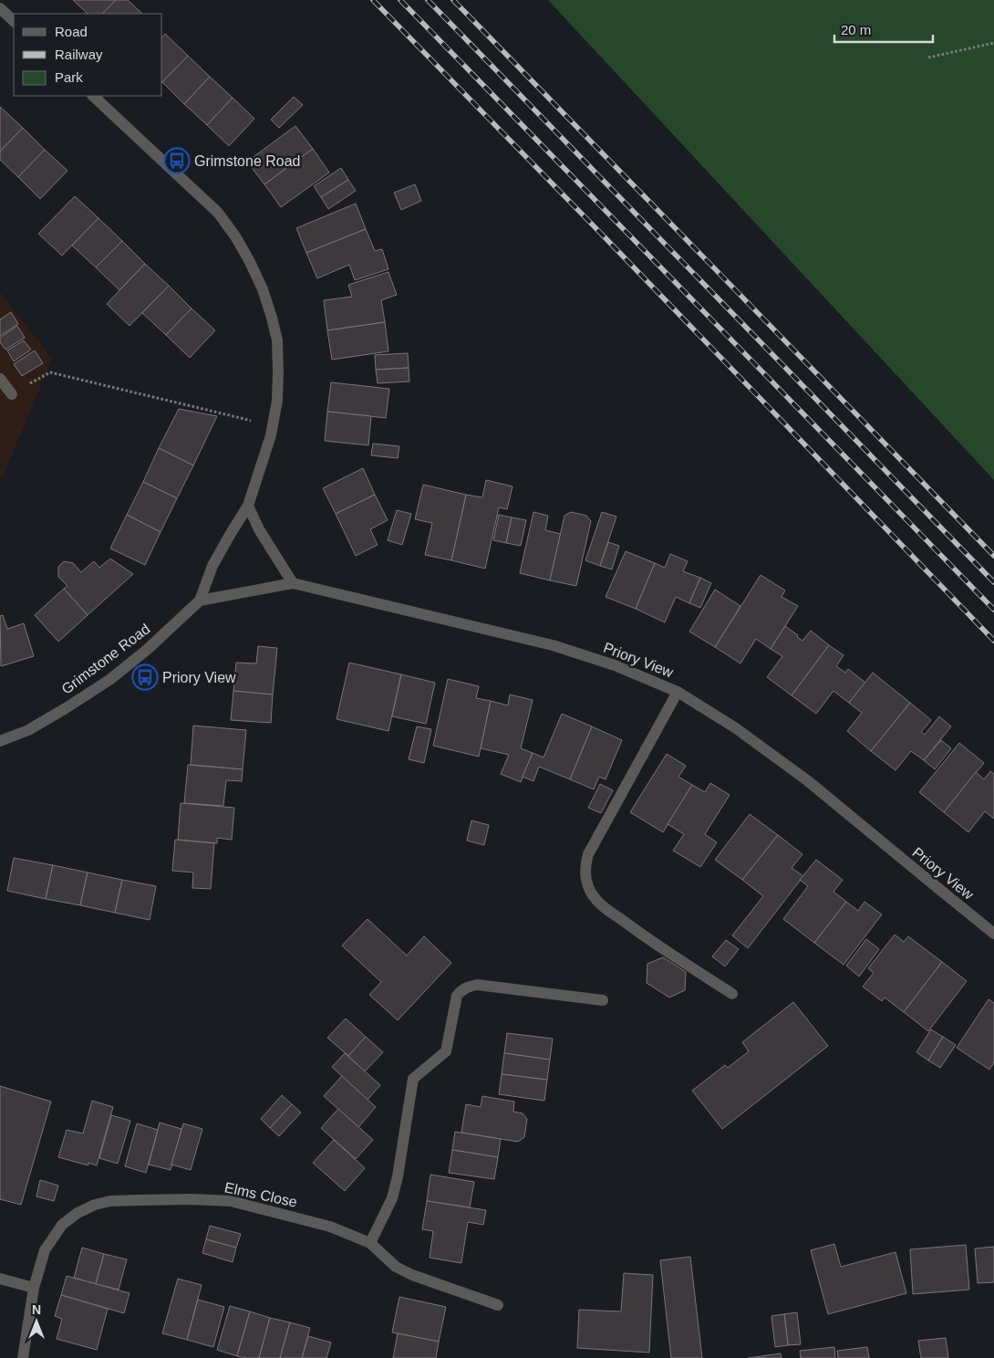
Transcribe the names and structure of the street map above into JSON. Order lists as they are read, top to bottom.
{
  "streets": {
    "street": ["Grimstone Road", "Priory View", "Elms Close"]
  },
  "crossings": [
    ["Grimstone Road", "Priory View"]
  ],
  "places": {
    "bus stop": ["Grimstone Road", "Priory View"]
  },
  "legend": ["Road", "Railway", "Park"],
  "scale_bar": "20 m",
  "north": "top"
}
